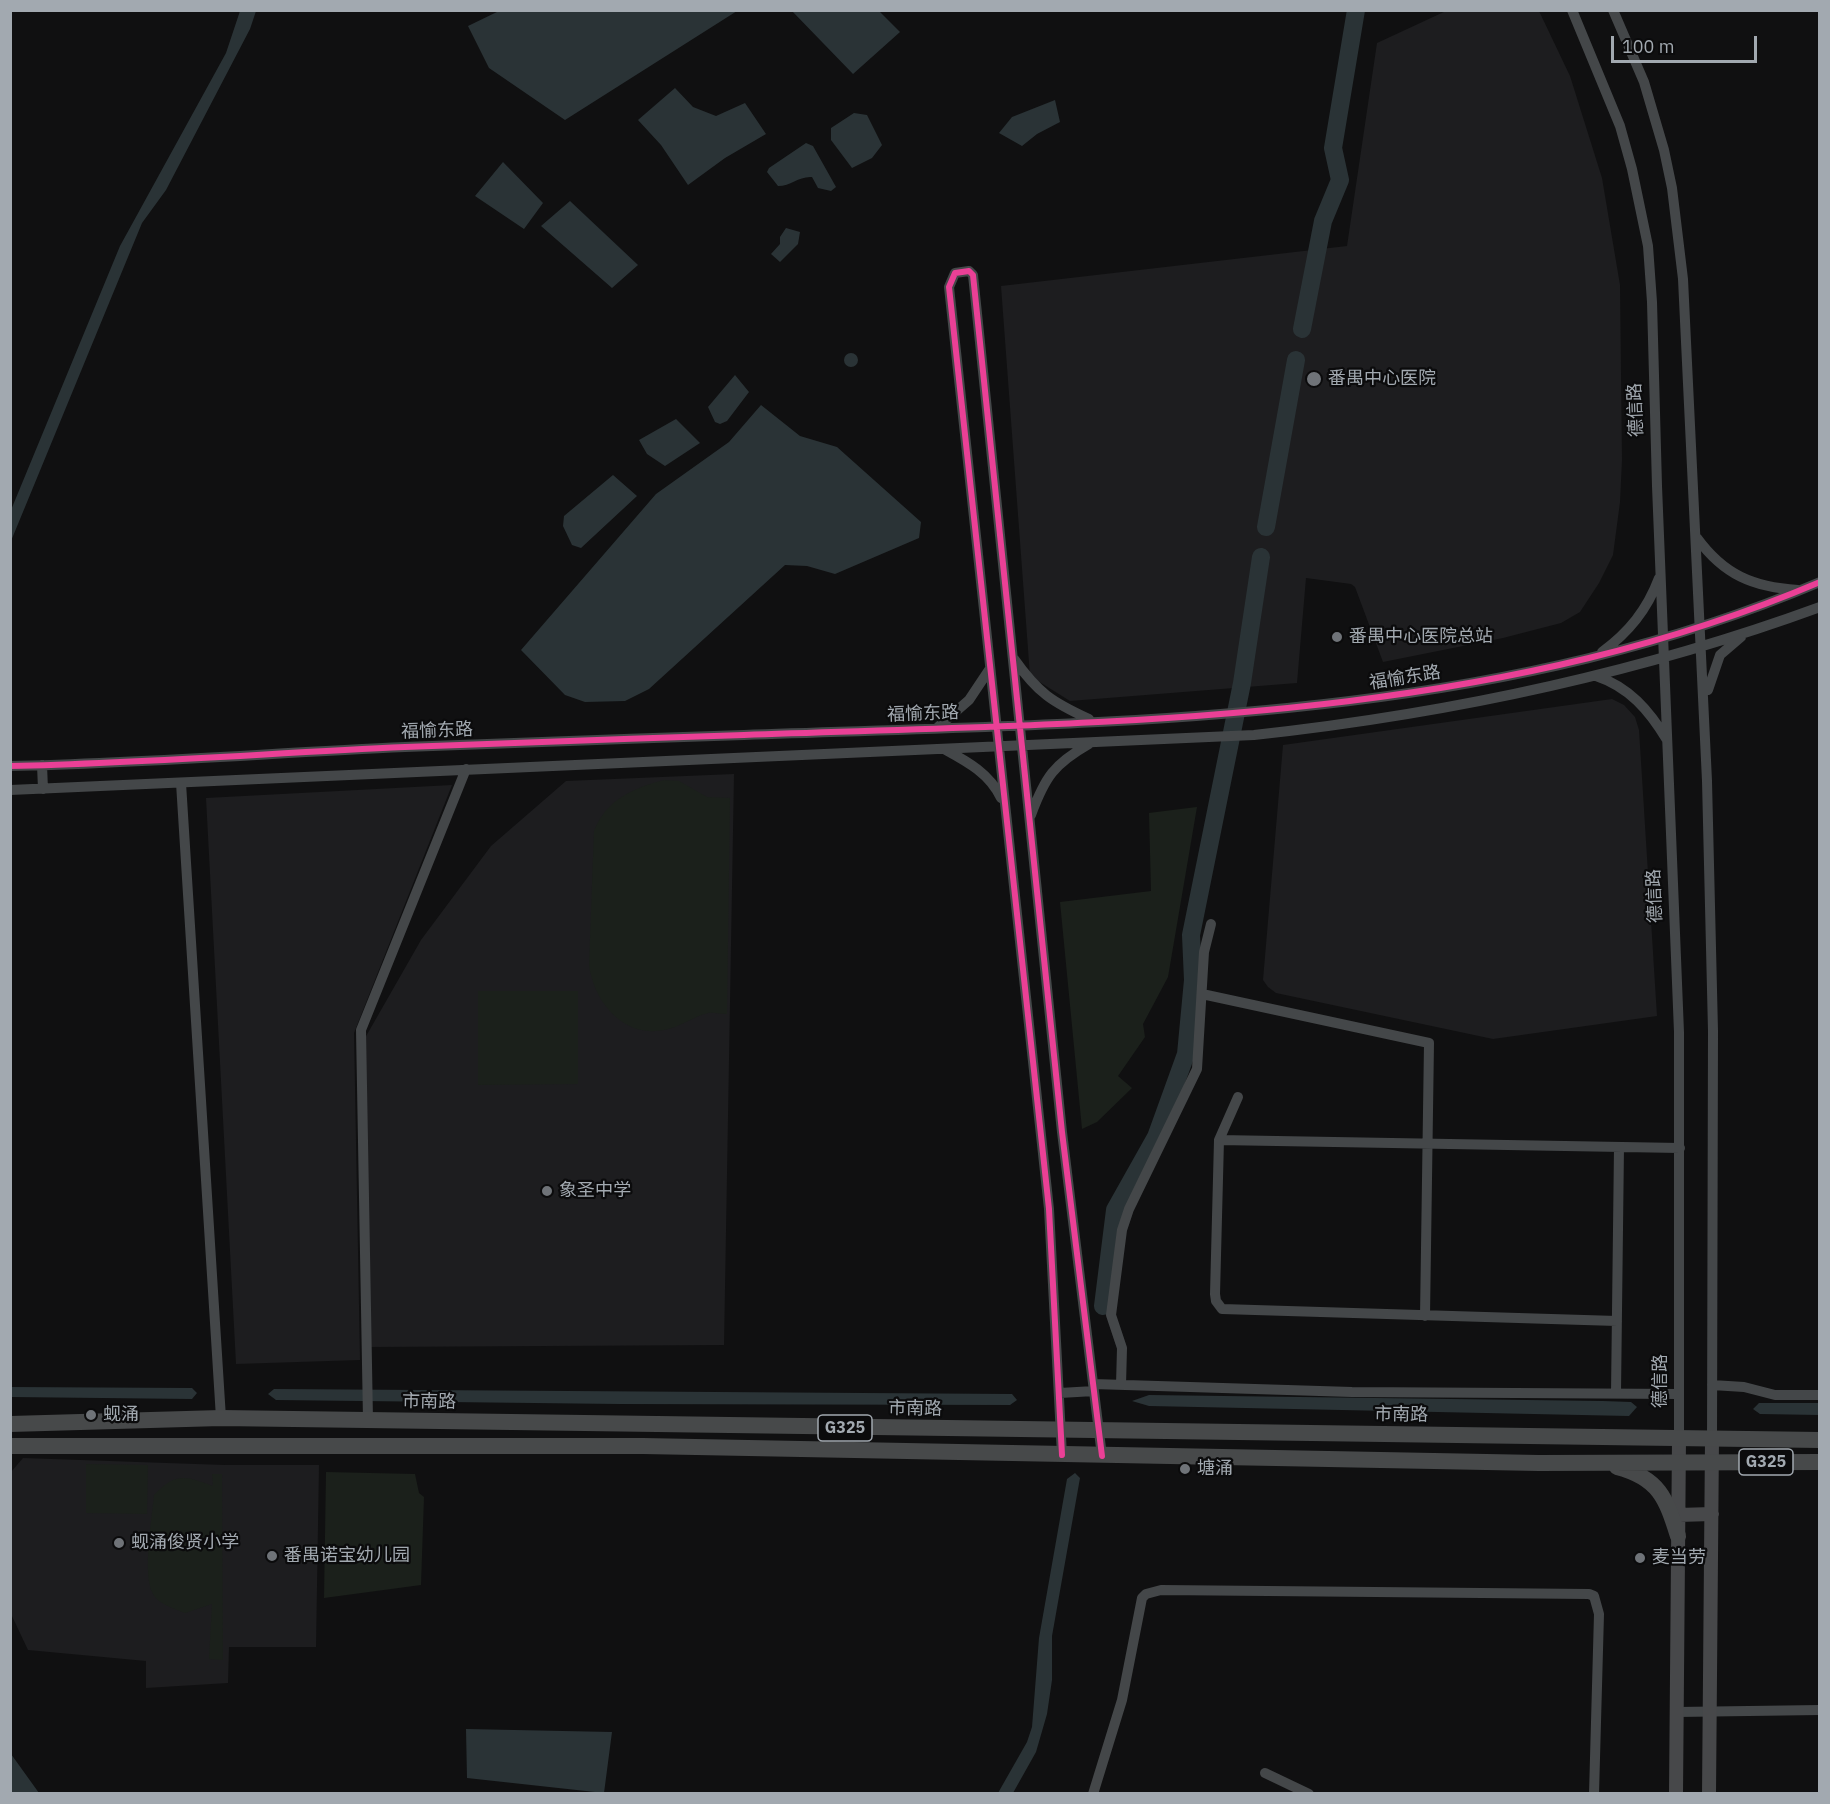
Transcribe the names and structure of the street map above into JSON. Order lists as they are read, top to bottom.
{
  "streets": {
    "highway": ["市南路", "G325"],
    "main road": ["德信路"],
    "street": ["福愉东路"]
  },
  "crossings": [
    ["德信路", "福愉东路"],
    ["德信路", "市南路"],
    ["德信路", "G325"]
  ],
  "places": [
    "番禺中心医院",
    "番禺中心医院总站",
    "象圣中学",
    "蚬涌",
    "塘涌",
    "蚬涌俊贤小学",
    "番禺诺宝幼儿园",
    "麦当劳"
  ],
  "scale_bar": "100 m"
}
